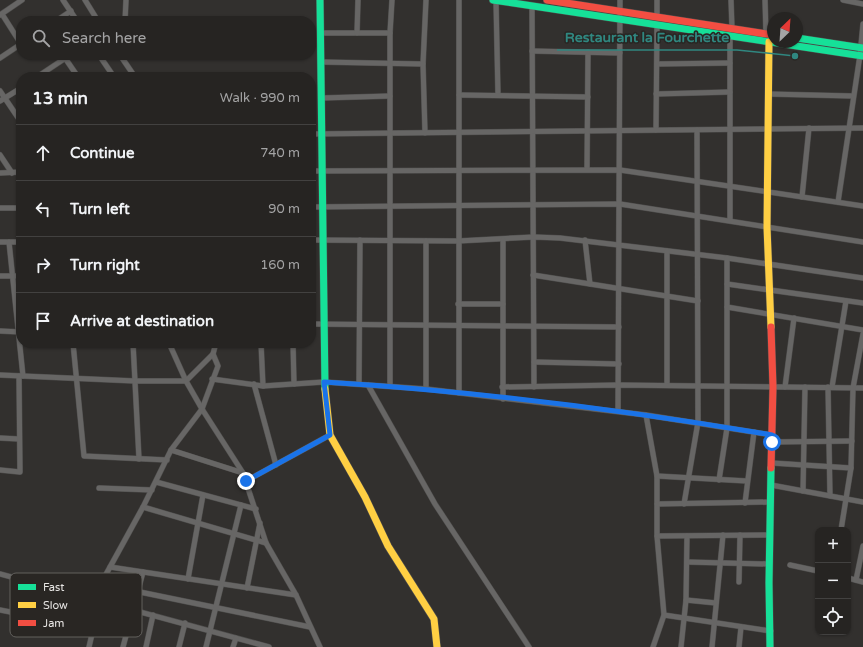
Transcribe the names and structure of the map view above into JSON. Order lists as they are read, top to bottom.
{
  "places": ["Restaurant la Fourchette"],
  "legend": ["Fast", "Slow", "Jam"],
  "north": "top right",
  "page": {
    "search": "Search here",
    "heading": ["13 min", "Walk · 990 m"],
    "list": [
      ["Continue", "740 m"],
      ["Turn left", "90 m"],
      ["Turn right", "160 m"],
      "Arrive at destination"
    ],
    "map_buttons": ["+", "−"]
  }
}
